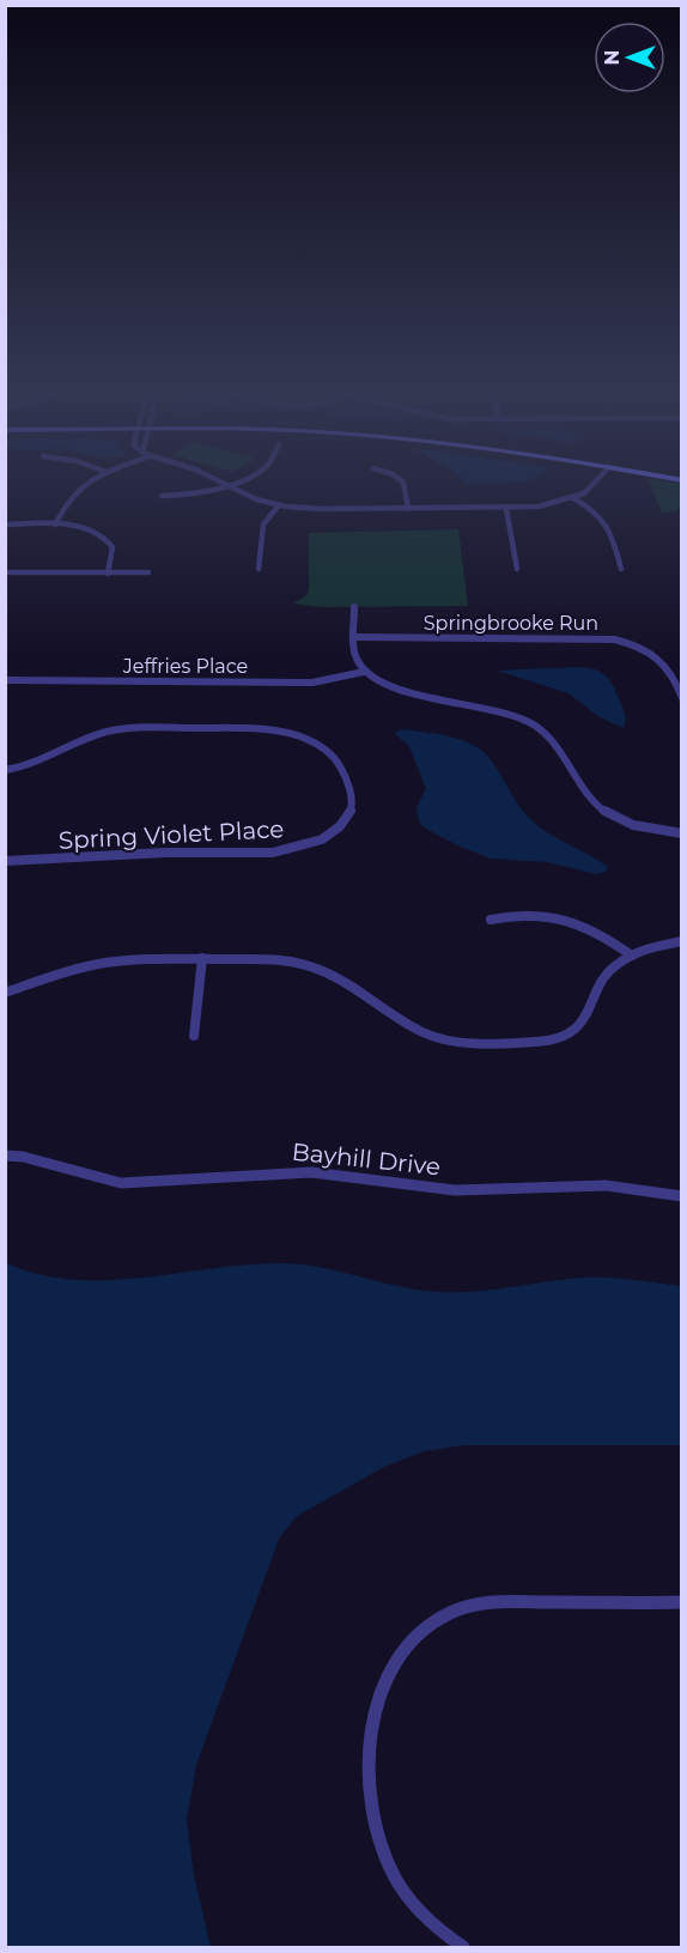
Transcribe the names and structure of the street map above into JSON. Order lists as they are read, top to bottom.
{
  "streets": {
    "street": [
      "Springbrooke Run",
      "Jeffries Place",
      "Spring Violet Place",
      "Bayhill Drive"
    ]
  },
  "north": "left"
}
